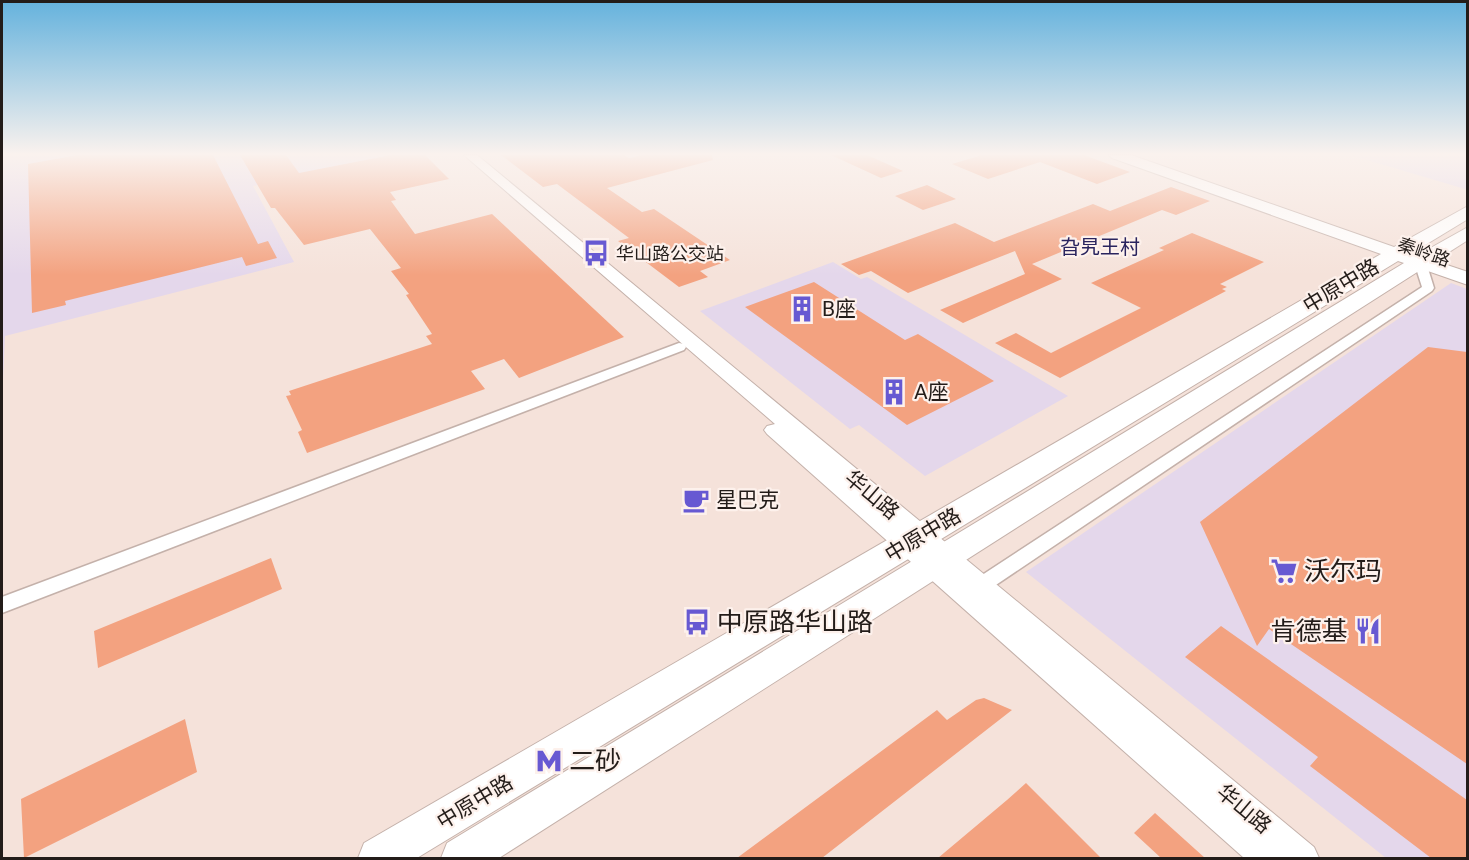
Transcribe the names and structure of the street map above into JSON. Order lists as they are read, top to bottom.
{
  "streets": {
    "main road": ["秦岭路", "中原中路"],
    "street": ["华山路"]
  },
  "crossings": [
    ["秦岭路", "中原中路"],
    ["中原中路", "华山路"]
  ],
  "districts": ["旮旯王村"],
  "places": {
    "bus stop": ["华山路公交站", "中原路华山路"],
    "building": ["B座", "A座"],
    "cafe": ["星巴克"],
    "supermarket": ["沃尔玛"],
    "restaurant": ["肯德基"],
    "metro station": ["二砂"]
  }
}
